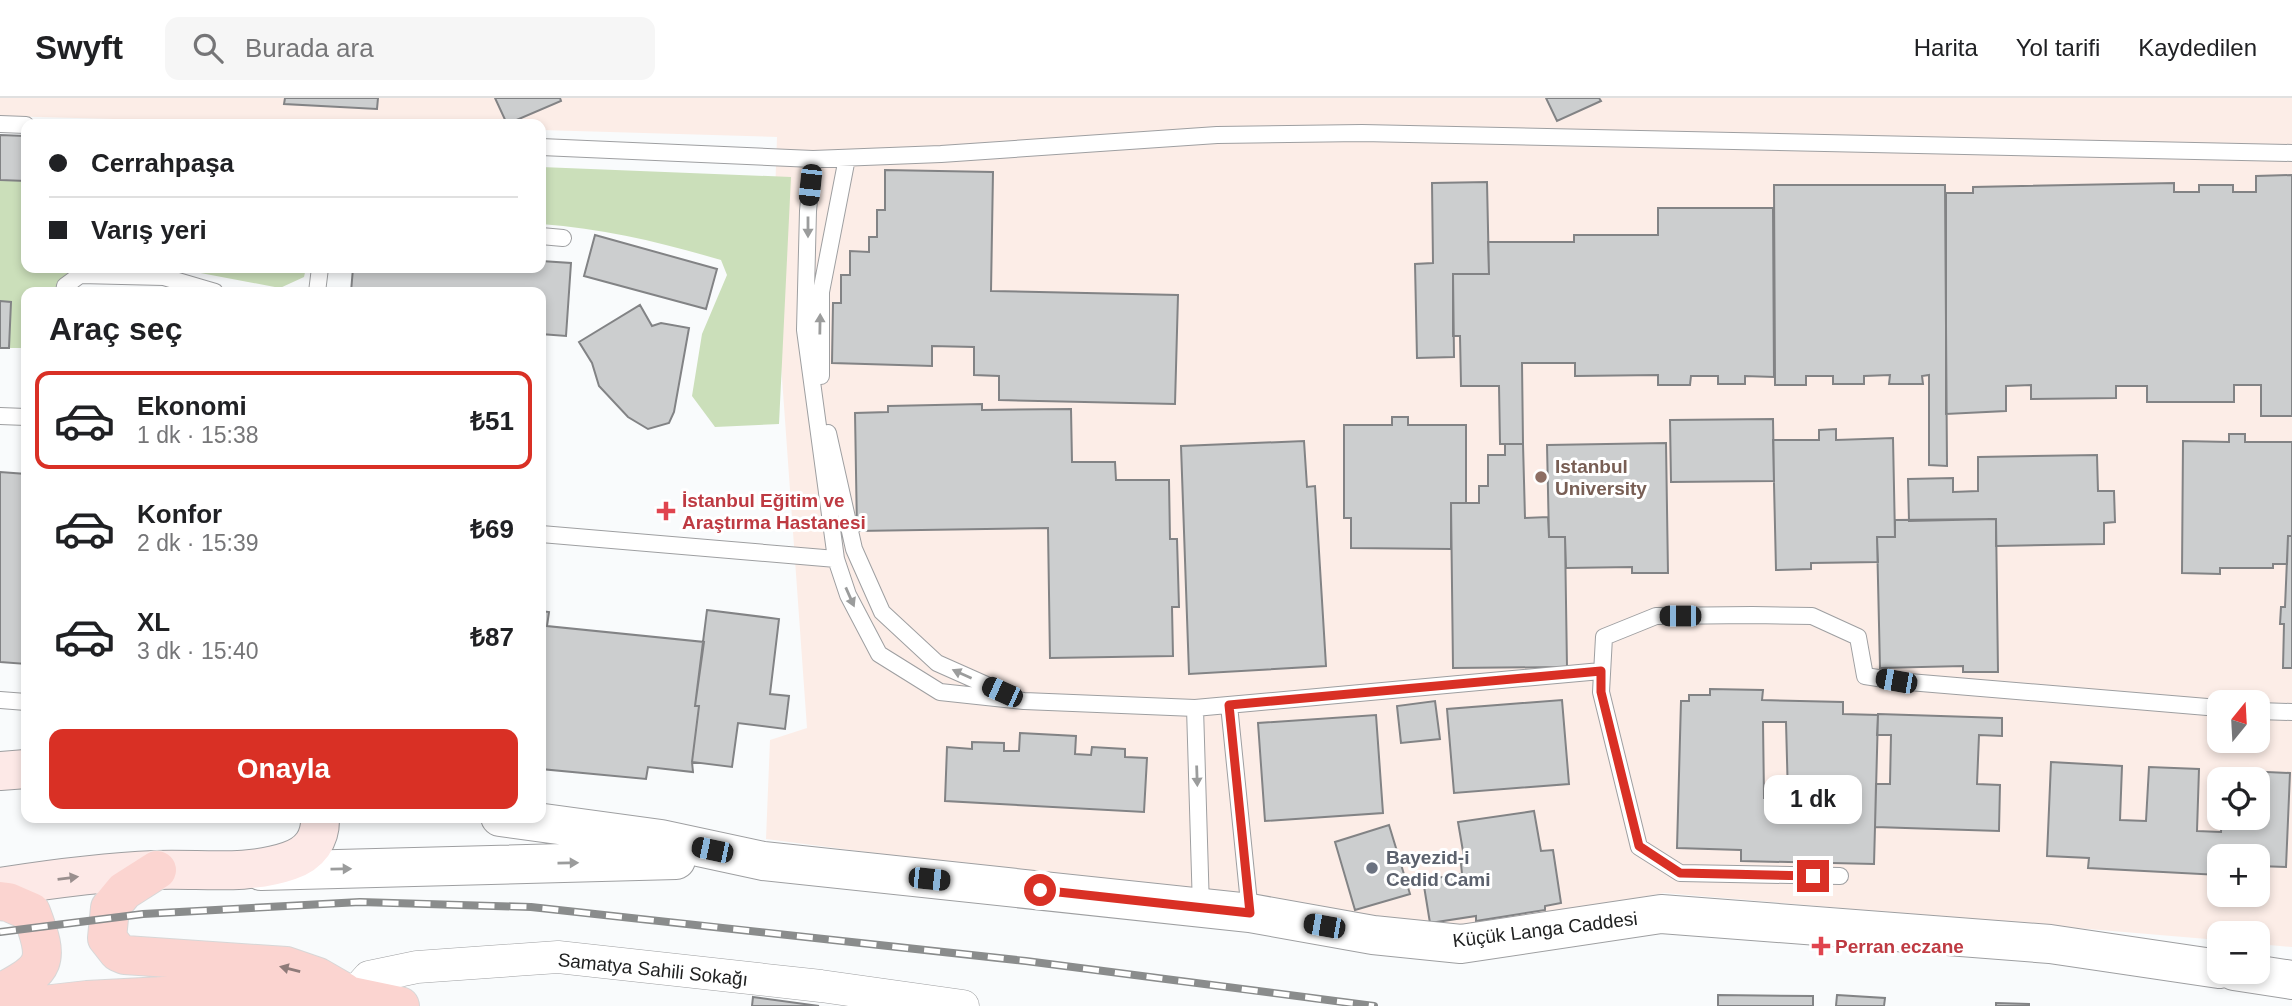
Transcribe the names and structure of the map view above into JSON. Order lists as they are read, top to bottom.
{
  "streets": {
    "street": ["Küçük Langa Caddesi", "Samatya Sahili Sokağı"]
  },
  "places": {
    "other": ["Istanbul University", "Bayezid-i Cedid Cami"],
    "health": ["İstanbul Eğitim ve Araştırma Hastanesi", "Perran eczane"]
  },
  "north": "top",
  "page": {
    "header": "Swyft",
    "search": "Burada ara",
    "nav": ["Harita", "Yol tarifi", "Kaydedilen"],
    "banner": ["Cerrahpaşa", "Varış yeri"],
    "heading": "Araç seç",
    "list": [
      {
        "name": "Ekonomi",
        "note": "1 dk · 15:38",
        "value": "₺51"
      },
      {
        "name": "Konfor",
        "note": "2 dk · 15:39",
        "value": "₺69"
      },
      {
        "name": "XL",
        "note": "3 dk · 15:40",
        "value": "₺87"
      }
    ],
    "map_buttons": ["+", "−"],
    "buttons": "Onayla",
    "bubble": "1 dk"
  }
}
